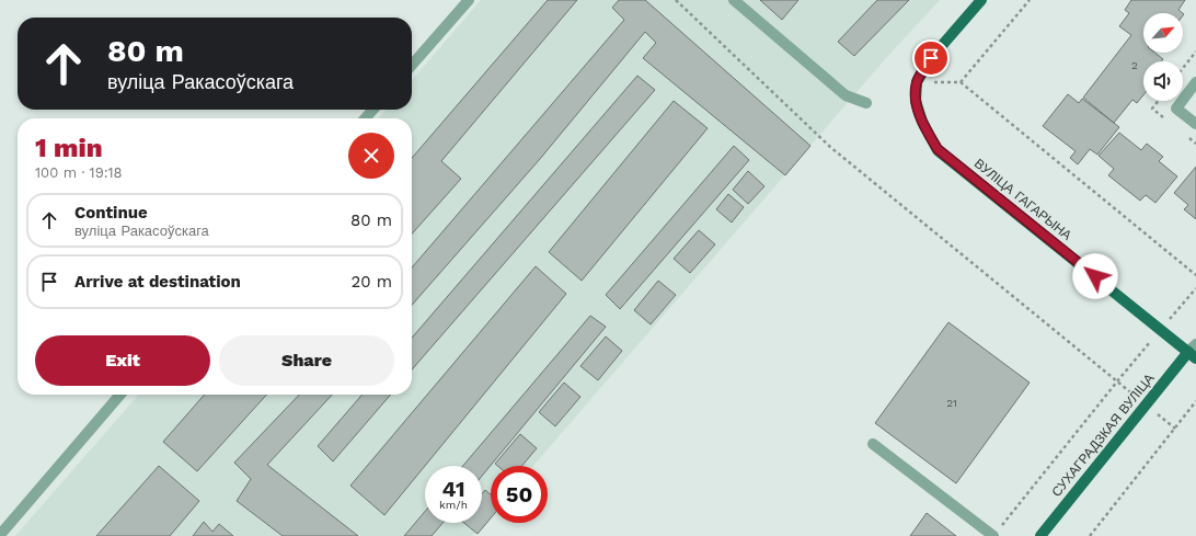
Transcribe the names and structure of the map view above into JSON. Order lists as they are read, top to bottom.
{
  "streets": {
    "main road": ["ВУЛІЦА ГАГАРЫНА", "СУХАГРАДЗКАЯ ВУЛІЦА"]
  },
  "crossings": [
    ["ВУЛІЦА ГАГАРЫНА", "СУХАГРАДЗКАЯ ВУЛІЦА"]
  ],
  "house_numbers": ["2", "21"],
  "north": "top right",
  "page": {
    "turn": ["80 m", "вуліца Ракасоўскага"],
    "heading": ["1 min", "100 m · 19:18"],
    "list": [
      {
        "name": "Continue",
        "note": "вуліца Ракасоўскага",
        "value": "80 m"
      },
      {
        "name": "Arrive at destination",
        "value": "20 m"
      }
    ],
    "buttons": ["Exit", "Share"],
    "speed": "41 km/h",
    "limit": "50"
  }
}
